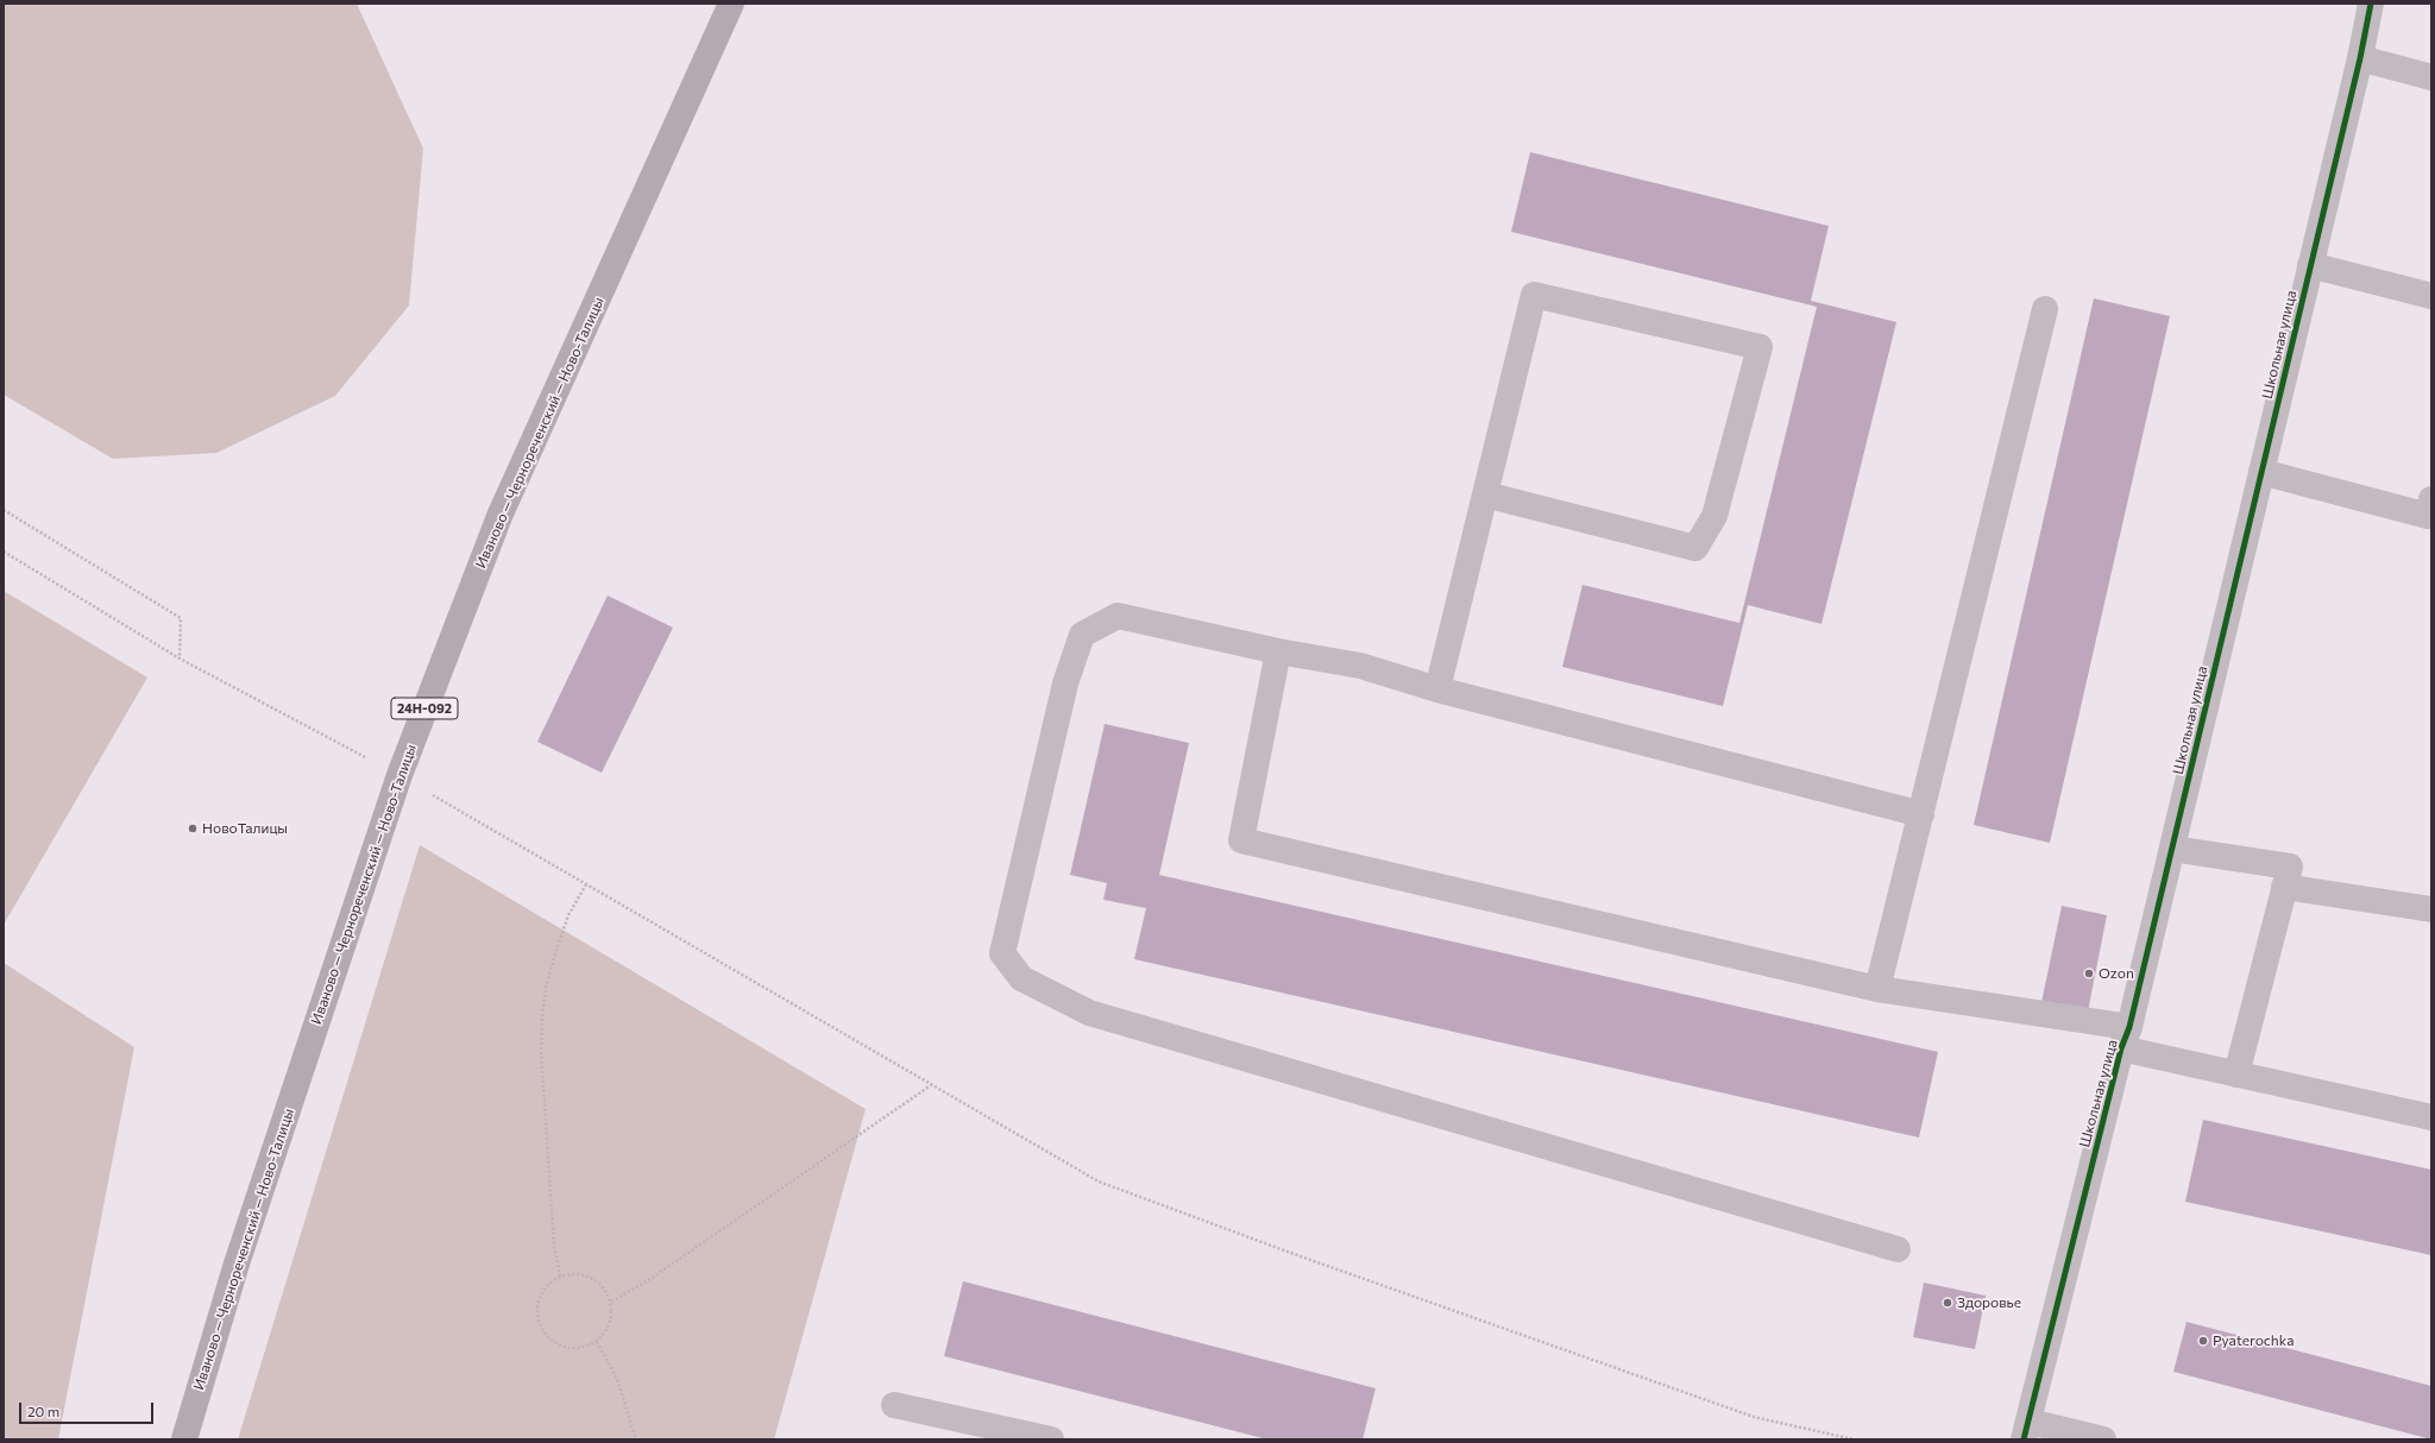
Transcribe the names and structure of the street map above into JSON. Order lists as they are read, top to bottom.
{
  "streets": {
    "main road": ["Иваново — Чернореченский — Ново-Талицы", "24Н-092"],
    "street": ["Школьная улица"]
  },
  "places": [
    "НовоТалицы",
    "Ozon",
    "Здоровье",
    "Pyaterochka"
  ],
  "scale_bar": "20 m"
}
